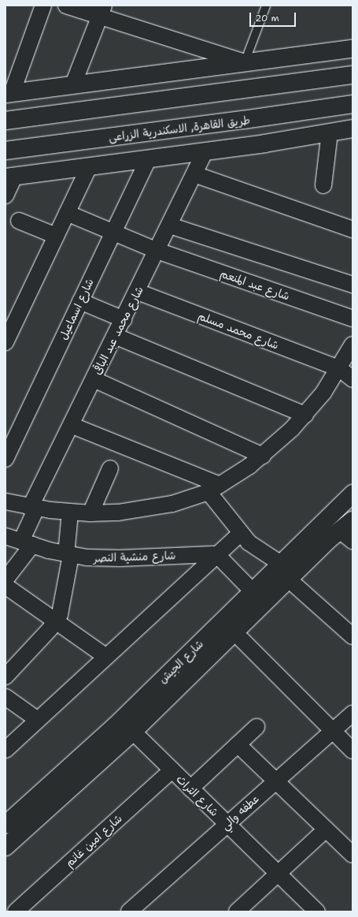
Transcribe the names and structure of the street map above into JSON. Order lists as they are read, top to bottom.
{
  "streets": {
    "main road": ["طريق القاهرة, الاسكندرية الزراعى", "شارع الجيش"],
    "street": [
      "شارع عبد المنعم",
      "شارع اسماعيل",
      "شارع محمد عبد الباقى",
      "شارع محمد مسلم",
      "شارع منشية النصر",
      "شارع التراث",
      "عطفه والي",
      "شارع امين غانم"
    ]
  },
  "crossings": [
    ["شارع عبد المنعم", "شارع اسماعيل"],
    ["شارع عبد المنعم", "شارع محمد عبد الباقى"],
    ["شارع محمد عبد الباقى", "شارع محمد مسلم"],
    ["شارع محمد عبد الباقى", "شارع منشية النصر"],
    ["شارع الجيش", "شارع التراث"],
    ["شارع التراث", "عطفه والي"],
    ["شارع التراث", "شارع امين غانم"]
  ],
  "scale_bar": "20 m"
}
